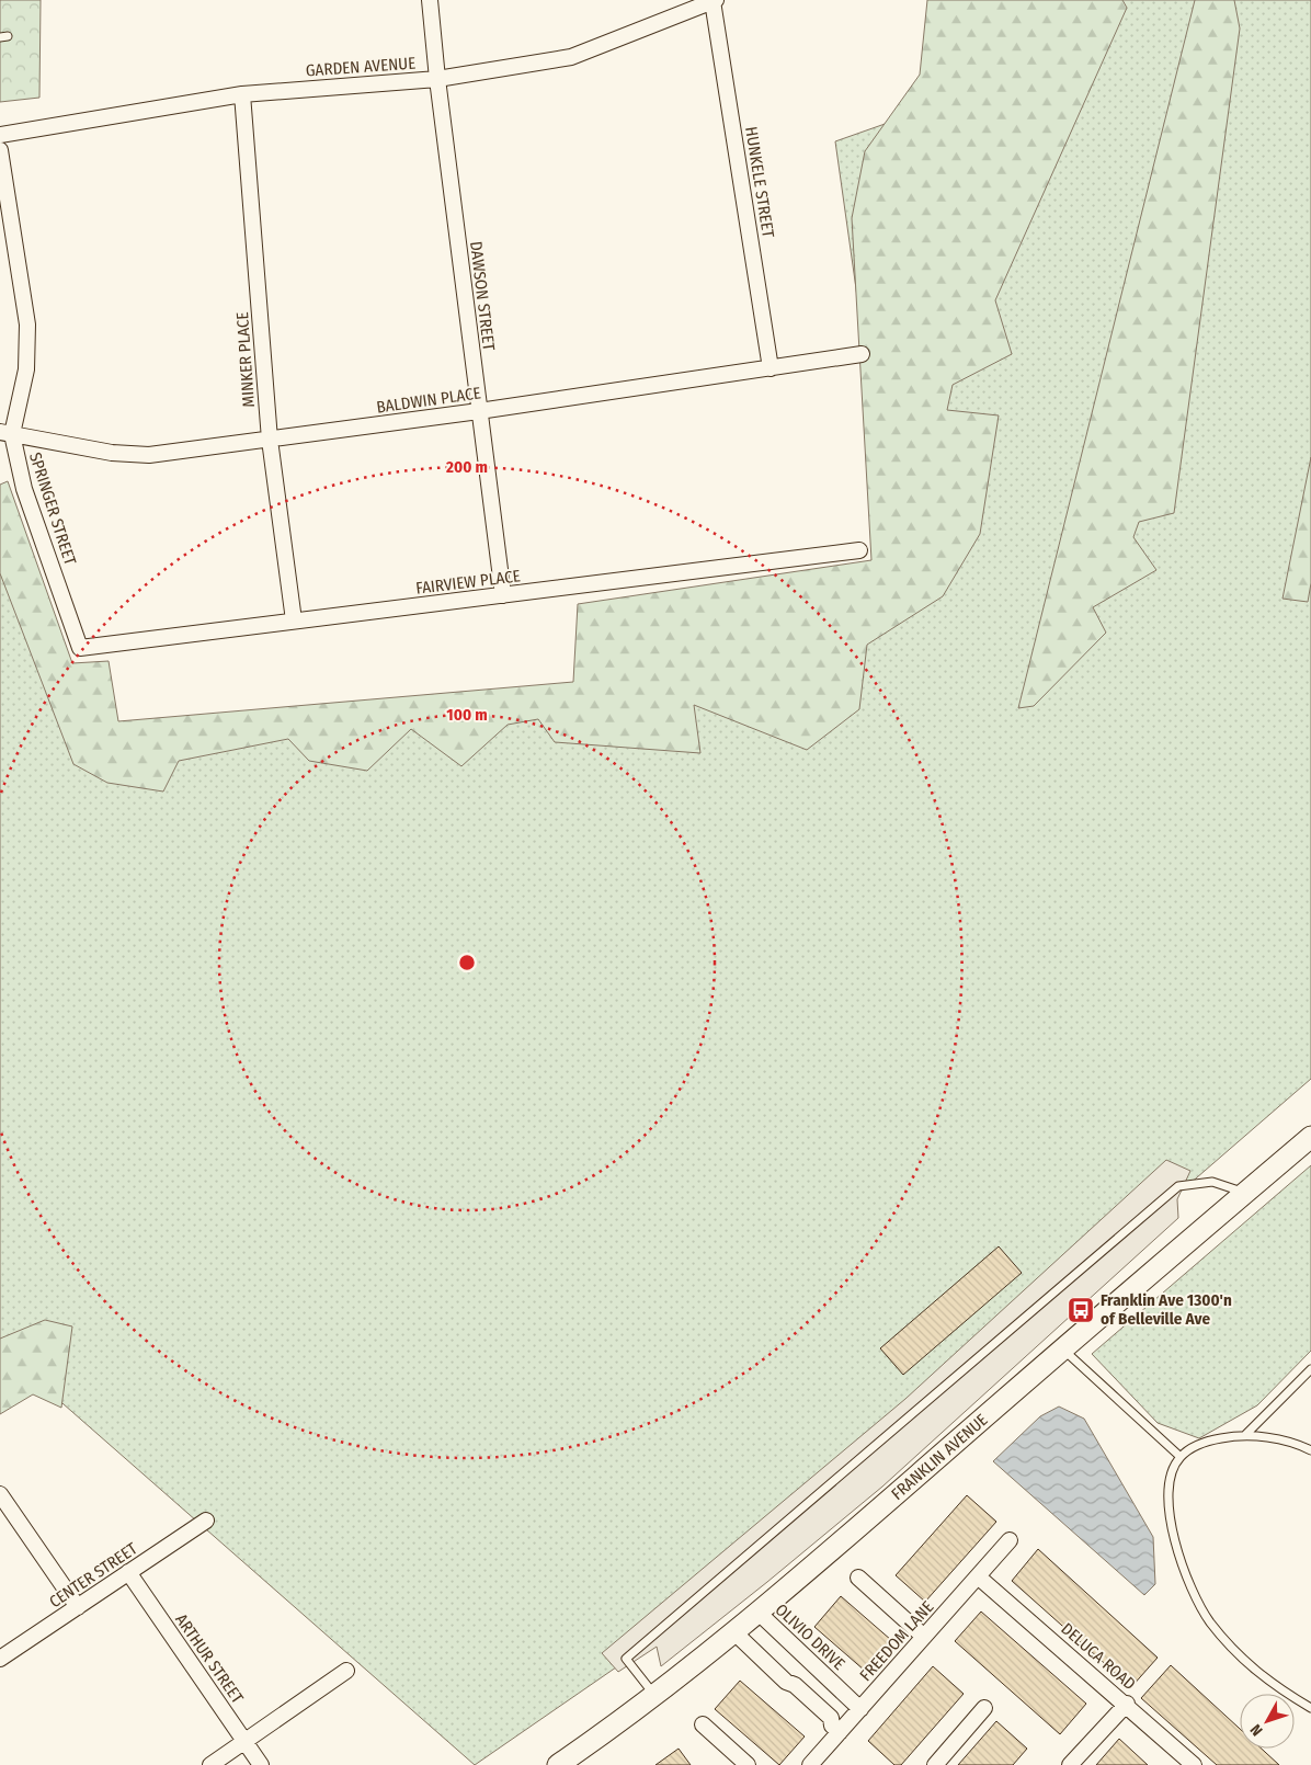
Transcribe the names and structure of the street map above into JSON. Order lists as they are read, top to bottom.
{
  "streets": {
    "main road": ["FRANKLIN AVENUE"],
    "street": [
      "GARDEN AVENUE",
      "HUNKELE STREET",
      "DAWSON STREET",
      "MINKER PLACE",
      "BALDWIN PLACE",
      "SPRINGER STREET",
      "FAIRVIEW PLACE",
      "CENTER STREET",
      "OLIVIO DRIVE",
      "FREEDOM LANE",
      "DELUCA ROAD",
      "ARTHUR STREET"
    ]
  },
  "crossings": [
    ["GARDEN AVENUE", "HUNKELE STREET"],
    ["GARDEN AVENUE", "DAWSON STREET"],
    ["GARDEN AVENUE", "MINKER PLACE"],
    ["HUNKELE STREET", "BALDWIN PLACE"],
    ["DAWSON STREET", "BALDWIN PLACE"],
    ["DAWSON STREET", "FAIRVIEW PLACE"],
    ["MINKER PLACE", "BALDWIN PLACE"],
    ["MINKER PLACE", "FAIRVIEW PLACE"],
    ["BALDWIN PLACE", "SPRINGER STREET"],
    ["SPRINGER STREET", "FAIRVIEW PLACE"],
    ["FRANKLIN AVENUE", "OLIVIO DRIVE"],
    ["CENTER STREET", "ARTHUR STREET"],
    ["OLIVIO DRIVE", "FREEDOM LANE"],
    ["FREEDOM LANE", "DELUCA ROAD"]
  ],
  "places": {
    "bus stop": ["Franklin Ave 1300'n of Belleville Ave"]
  },
  "north": "bottom left",
  "rings": ["200 m", "100 m"]
}
